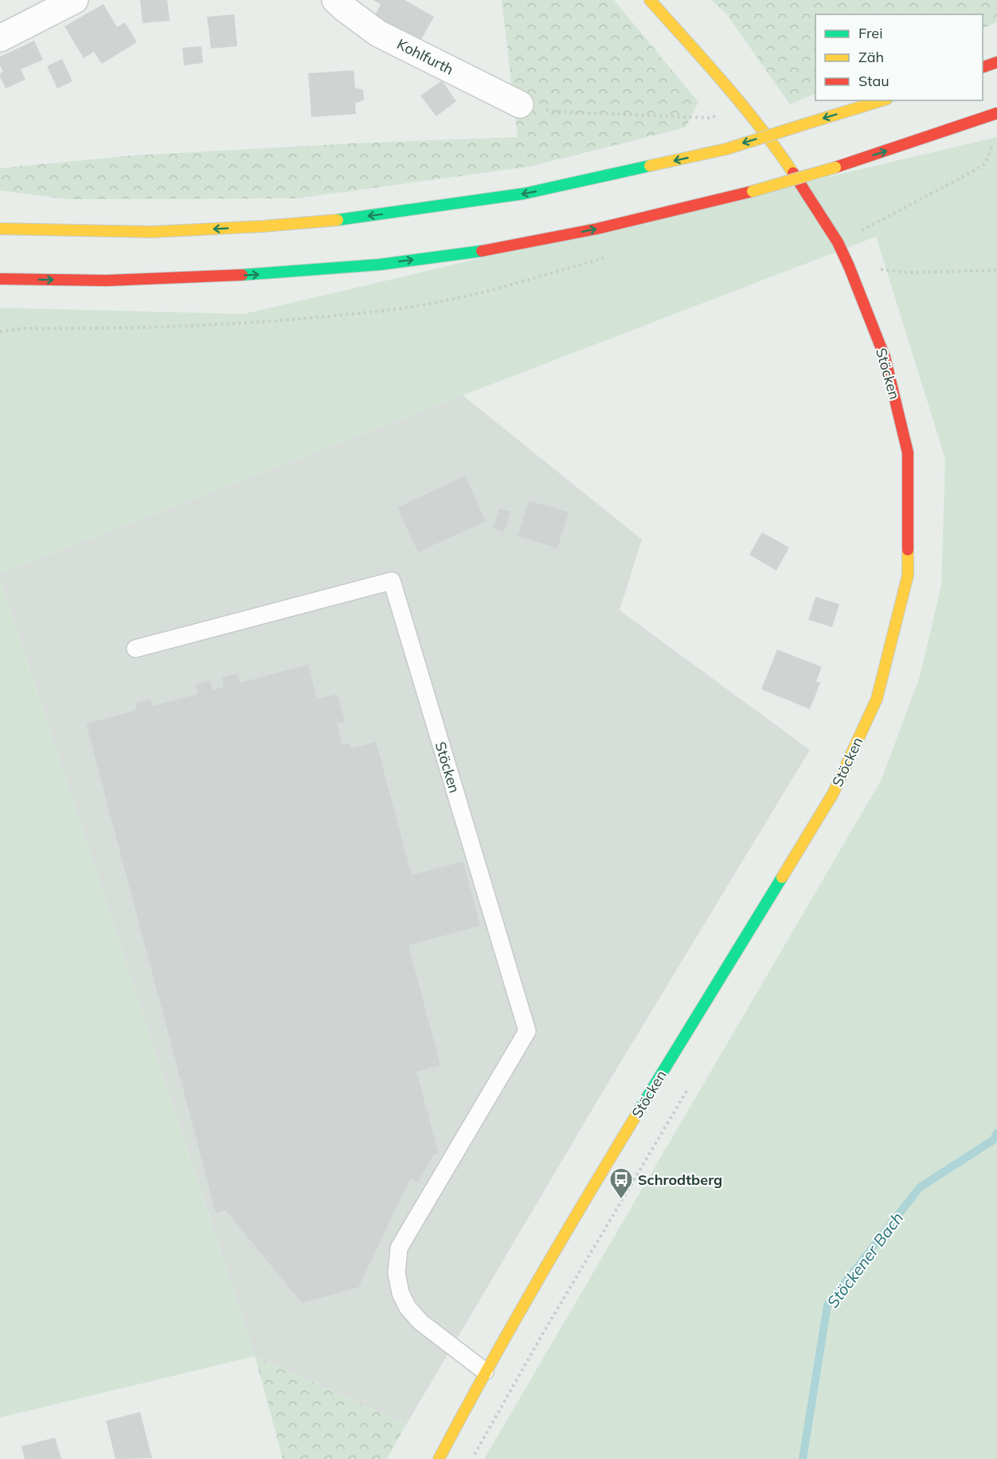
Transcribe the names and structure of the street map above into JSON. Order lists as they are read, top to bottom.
{
  "streets": {
    "main road": ["Stöcken"],
    "street": ["Kohlfurth"]
  },
  "water": ["Stöckener Bach"],
  "places": {
    "bus stop": ["Schrodtberg"]
  },
  "legend": ["Frei", "Zäh", "Stau"]
}
